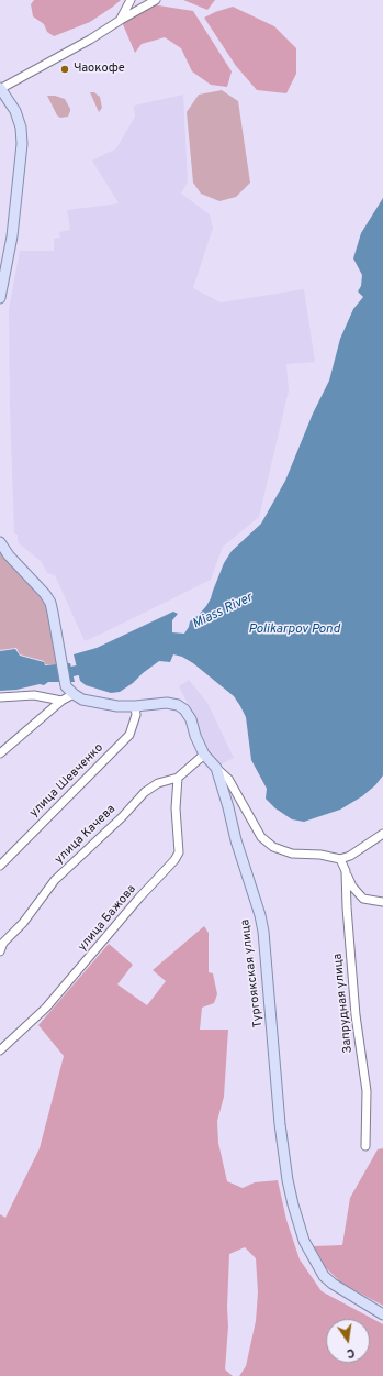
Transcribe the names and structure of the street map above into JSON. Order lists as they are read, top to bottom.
{
  "streets": {
    "main road": ["Тургоякская улица"],
    "street": [
      "улица Шевченко",
      "улица Качева",
      "улица Бажова",
      "Запрудная улица"
    ]
  },
  "crossings": [
    ["улица Шевченко", "Тургоякская улица"],
    ["улица Качева", "улица Бажова"],
    ["улица Качева", "Тургоякская улица"]
  ],
  "water": ["Miass River", "Polikarpov Pond"],
  "places": ["Чаокофе"],
  "north": "bottom"
}
